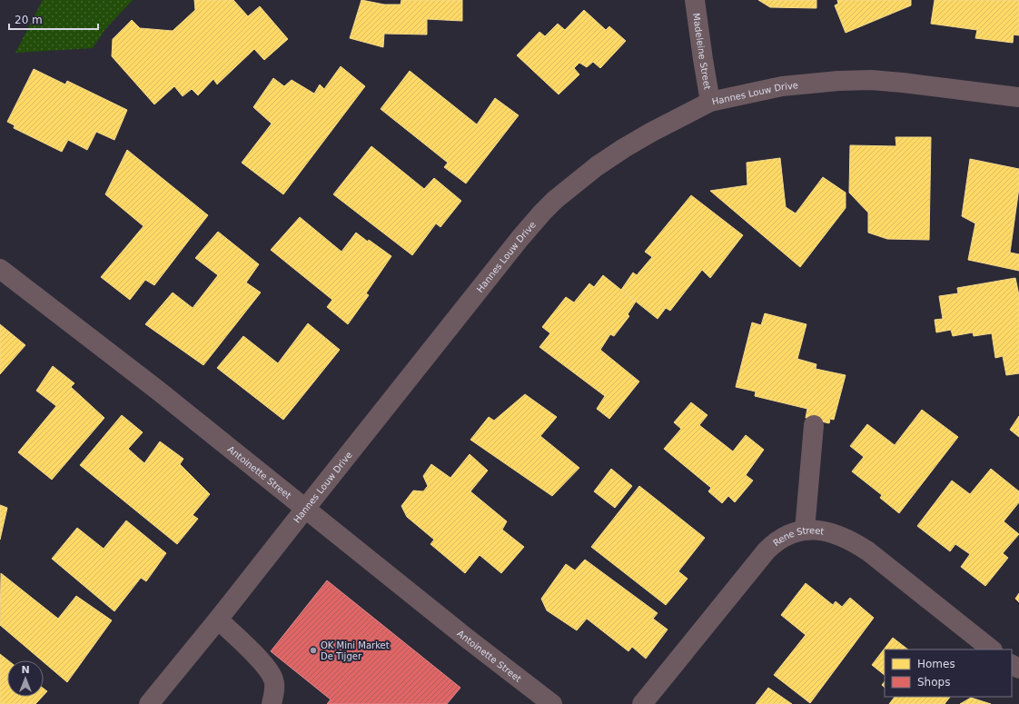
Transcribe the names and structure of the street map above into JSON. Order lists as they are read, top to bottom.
{
  "streets": {
    "street": [
      "Madeleine Street",
      "Hannes Louw Drive",
      "Antoinette Street",
      "Rene Street"
    ]
  },
  "crossings": [
    ["Madeleine Street", "Hannes Louw Drive"],
    ["Hannes Louw Drive", "Antoinette Street"]
  ],
  "places": ["OK Mini Market De Tijger"],
  "legend": ["Homes", "Shops"],
  "scale_bar": "20 m",
  "north": "top"
}
